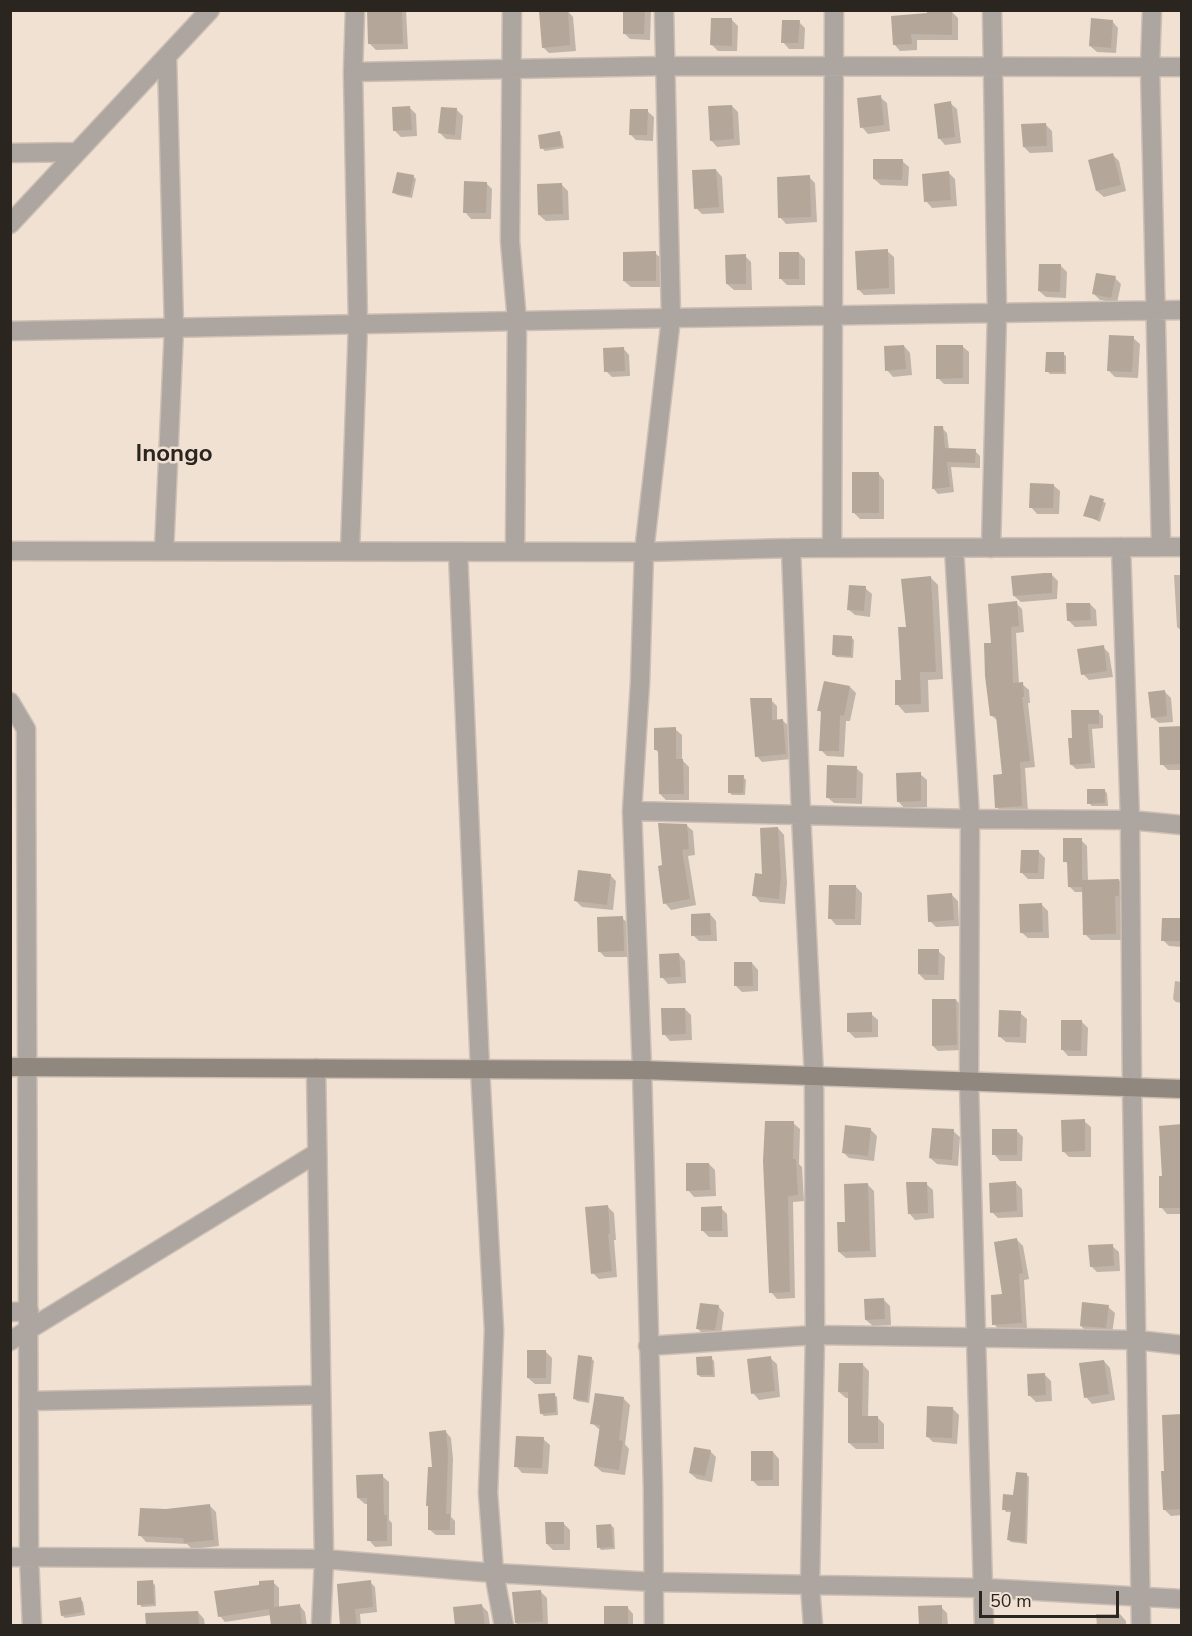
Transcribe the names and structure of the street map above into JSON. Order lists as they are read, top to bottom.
{
  "districts": ["Inongo"],
  "scale_bar": "50 m"
}
